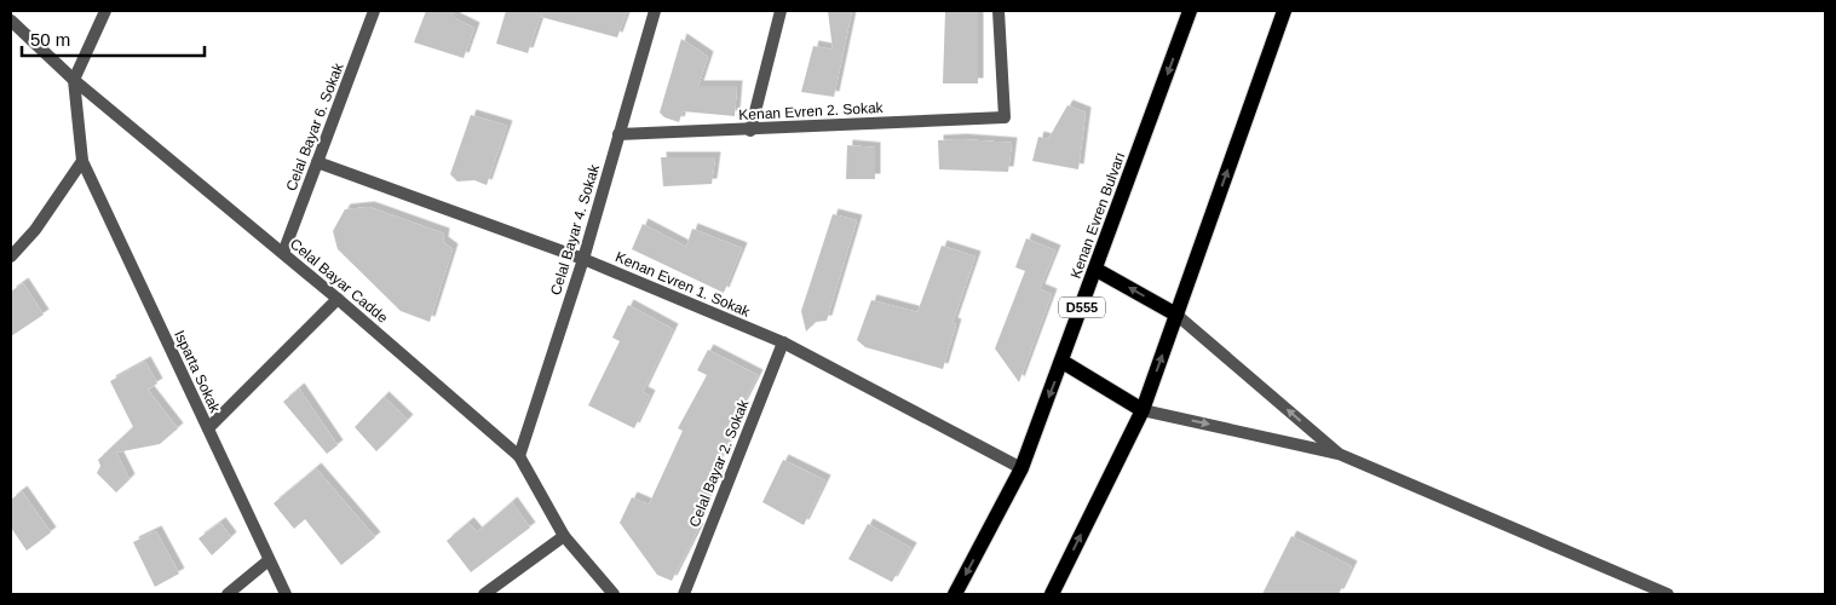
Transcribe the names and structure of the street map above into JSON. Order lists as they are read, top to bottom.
{
  "streets": {
    "main road": ["Kenan Evren Bulvarı", "D555"],
    "street": [
      "Kenan Evren 2. Sokak",
      "Celal Bayar 6. Sokak",
      "Celal Bayar 4. Sokak",
      "Celal Bayar Cadde",
      "Kenan Evren 1. Sokak",
      "Isparta Sokak",
      "Celal Bayar 2. Sokak"
    ]
  },
  "crossings": [
    ["Kenan Evren 2. Sokak", "Celal Bayar 4. Sokak"],
    ["Celal Bayar 6. Sokak", "Celal Bayar Cadde"],
    ["Celal Bayar 6. Sokak", "Kenan Evren 1. Sokak"],
    ["Kenan Evren Bulvarı", "Kenan Evren 1. Sokak"],
    ["Celal Bayar 4. Sokak", "Celal Bayar Cadde"],
    ["Celal Bayar 4. Sokak", "Kenan Evren 1. Sokak"],
    ["Celal Bayar Cadde", "Isparta Sokak"],
    ["Kenan Evren 1. Sokak", "Celal Bayar 2. Sokak"]
  ],
  "scale_bar": "50 m"
}
